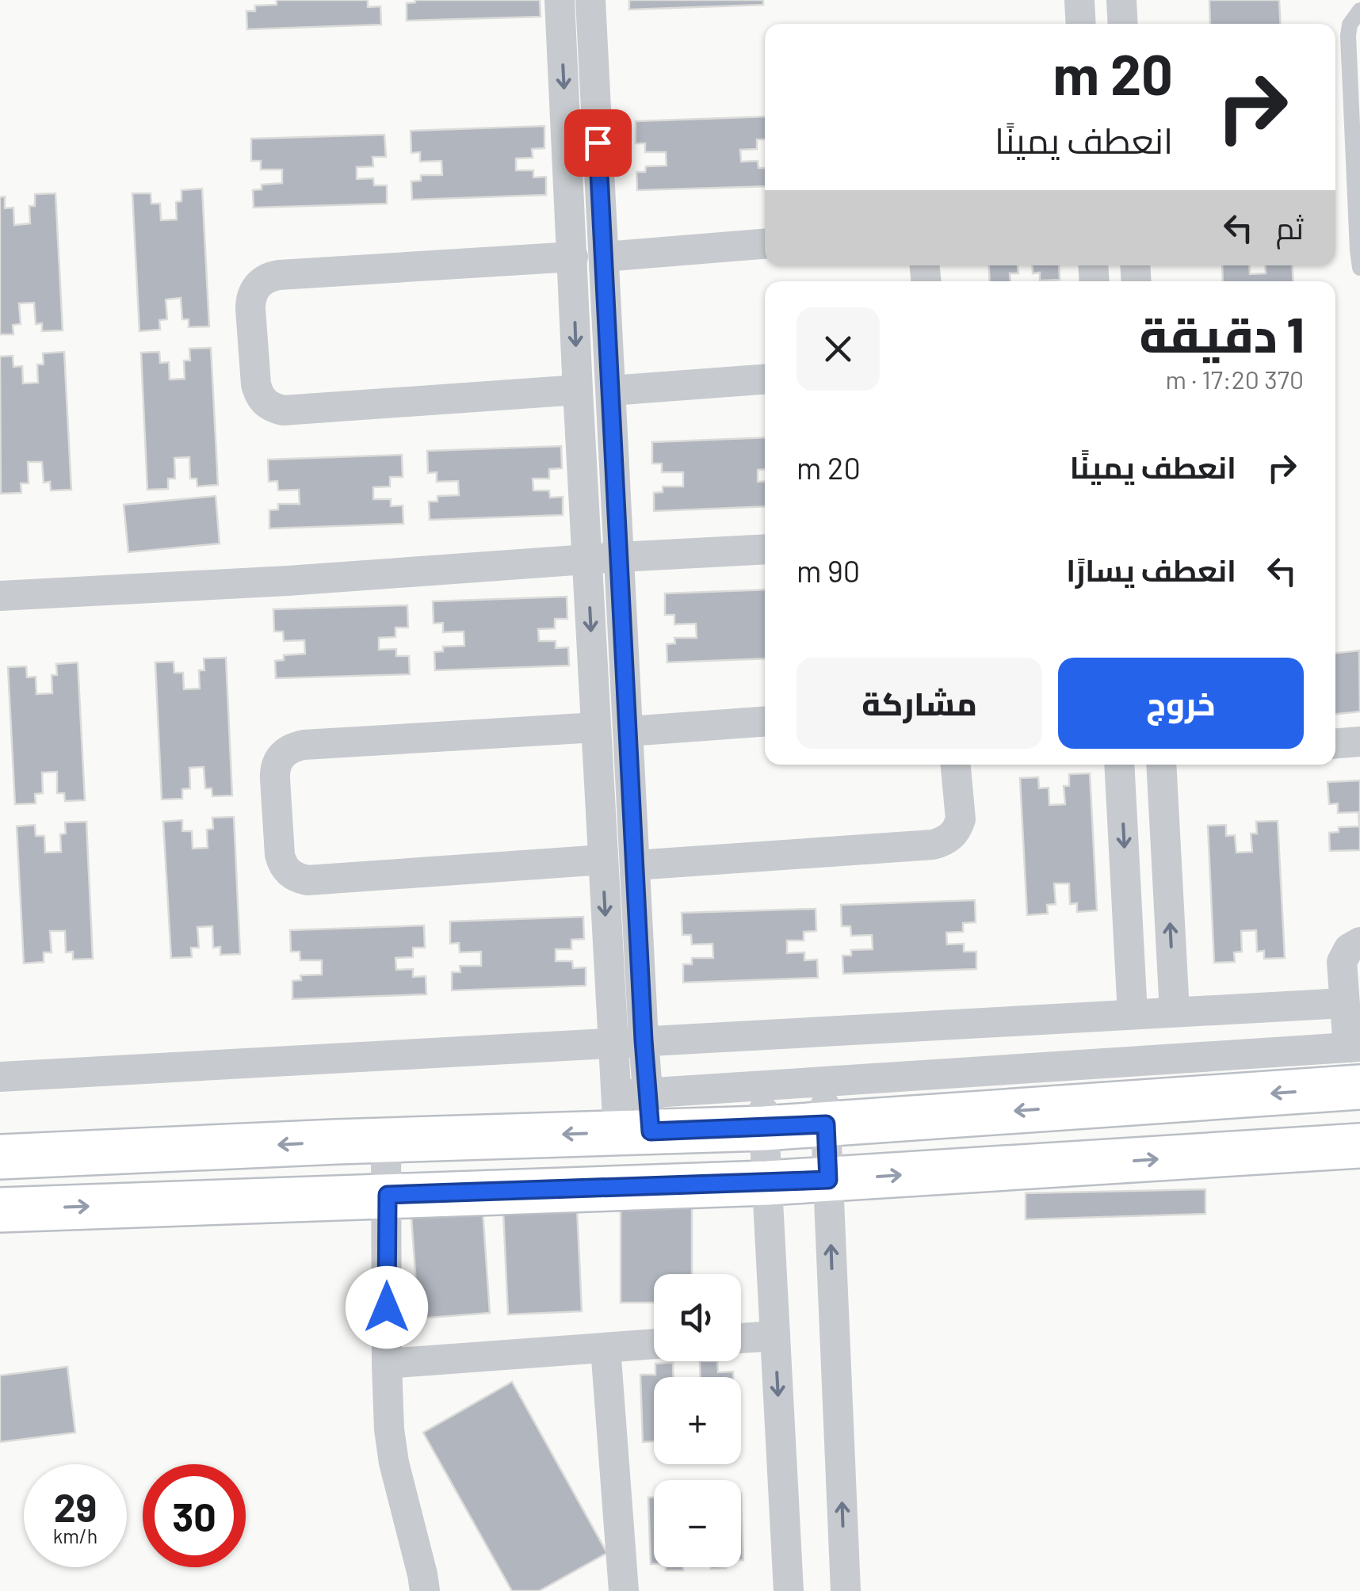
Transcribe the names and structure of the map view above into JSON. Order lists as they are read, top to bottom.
{
  "page": {
    "turn": ["20 m", "انعطف يمينًا"],
    "then": "ثم",
    "heading": ["1 دقيقة", "370 m · 17:20"],
    "list": [
      {
        "name": "انعطف يمينًا",
        "value": "20 m"
      },
      {
        "name": "انعطف يسارًا",
        "value": "90 m"
      }
    ],
    "buttons": ["خروج", "مشاركة"],
    "map_buttons": ["+", "−"],
    "speed": "29 km/h",
    "limit": "30"
  }
}
